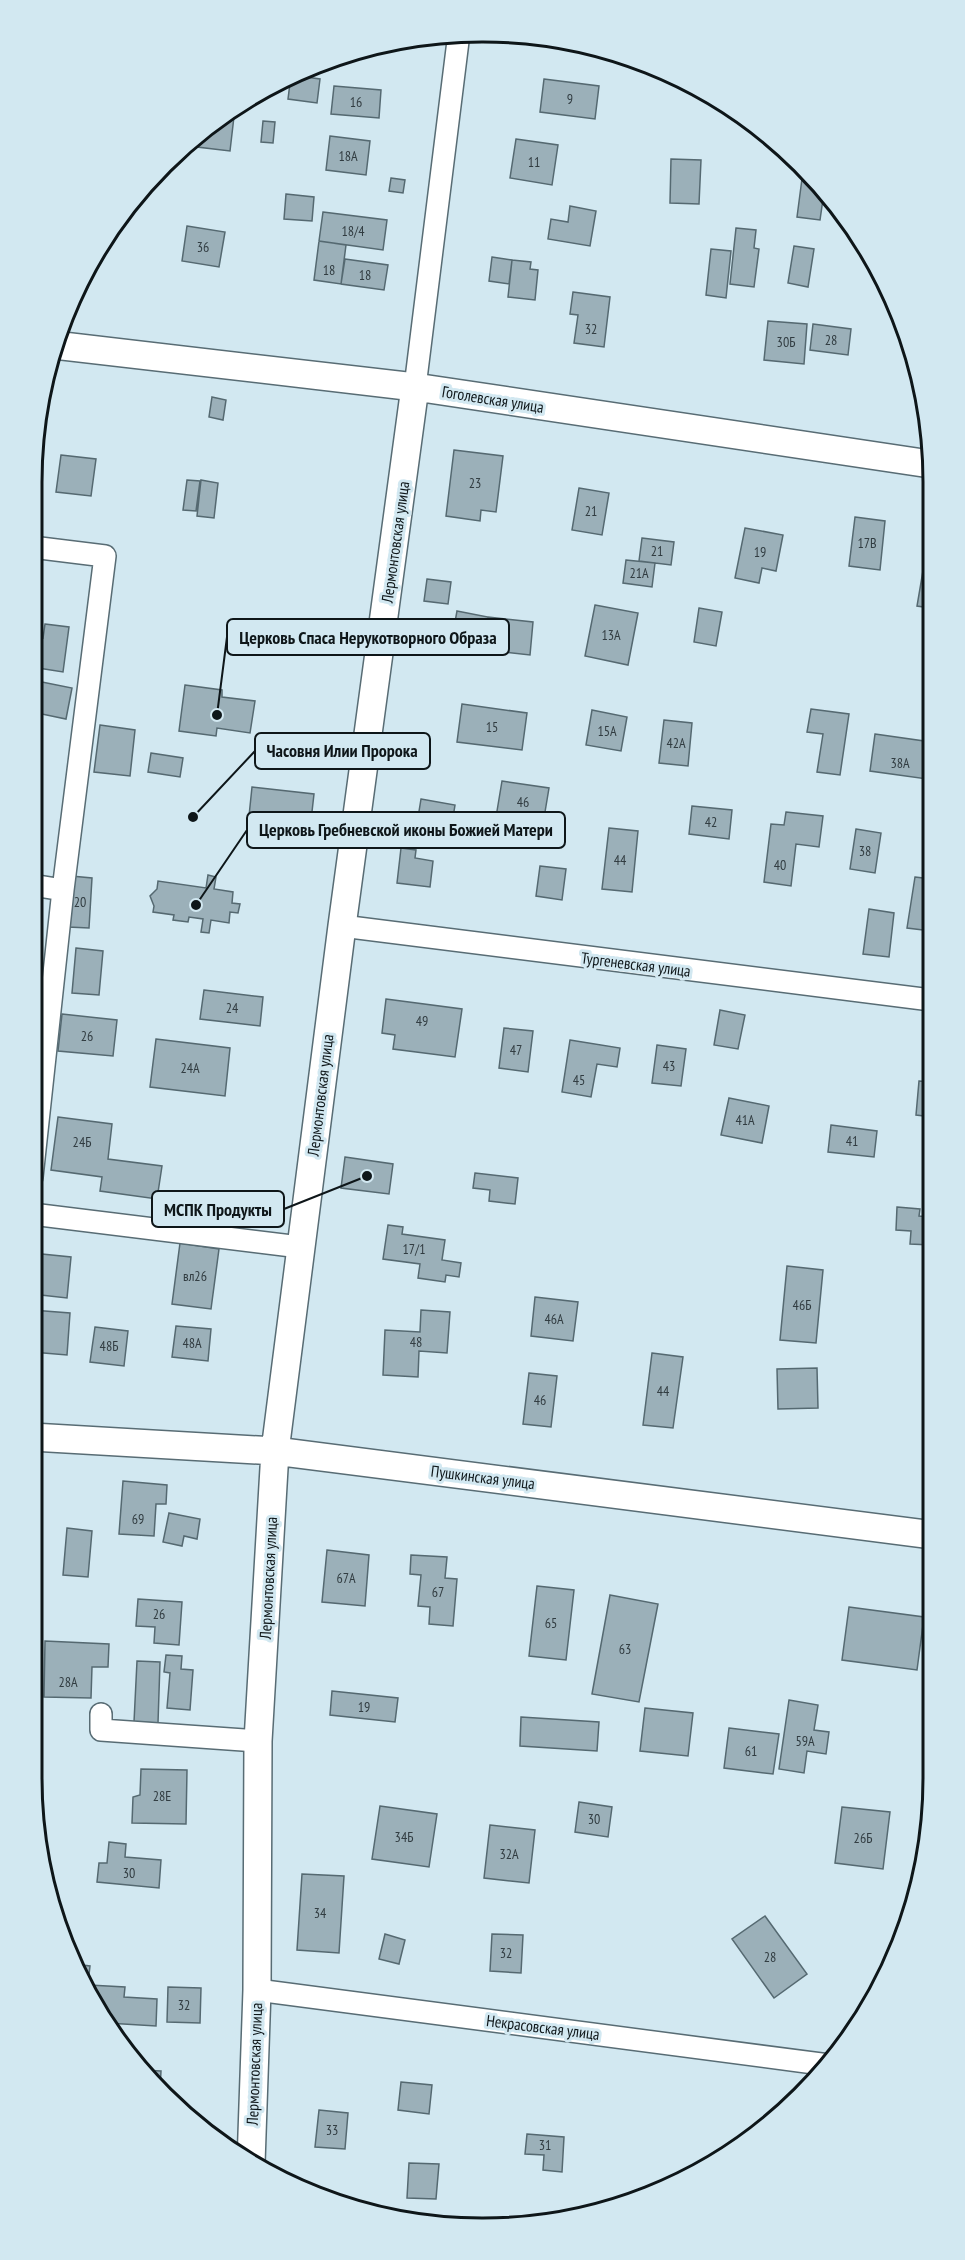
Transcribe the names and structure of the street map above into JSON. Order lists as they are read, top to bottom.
{
  "streets": {
    "street": [
      "Гоголевская улица",
      "Лермонтовская улица",
      "Тургеневская улица",
      "Пушкинская улица",
      "Некрасовская улица"
    ]
  },
  "crossings": [
    ["Гоголевская улица", "Лермонтовская улица"],
    ["Лермонтовская улица", "Тургеневская улица"],
    ["Лермонтовская улица", "Пушкинская улица"],
    ["Лермонтовская улица", "Некрасовская улица"]
  ],
  "places": [
    "Церковь Спаса Нерукотворного Образа",
    "Часовня Илии Пророка",
    "Церковь Гребневской иконы Божией Матери",
    "МСПК Продукты"
  ],
  "house_numbers": [
    "9",
    "16",
    "18А",
    "11",
    "18/4",
    "36",
    "18",
    "18",
    "32",
    "28",
    "30Б",
    "23",
    "21",
    "17В",
    "21",
    "19",
    "21А",
    "13А",
    "15",
    "15А",
    "42А",
    "38А",
    "46",
    "42",
    "38",
    "44",
    "40",
    "20",
    "24",
    "49",
    "26",
    "47",
    "43",
    "24А",
    "45",
    "41А",
    "41",
    "24Б",
    "17/1",
    "вл26",
    "46Б",
    "46А",
    "48",
    "48А",
    "48Б",
    "44",
    "46",
    "69",
    "67А",
    "67",
    "26",
    "65",
    "63",
    "28А",
    "19",
    "59А",
    "61",
    "28Е",
    "30",
    "34Б",
    "26Б",
    "32А",
    "30",
    "34",
    "32",
    "28",
    "32",
    "33",
    "31"
  ]
}
